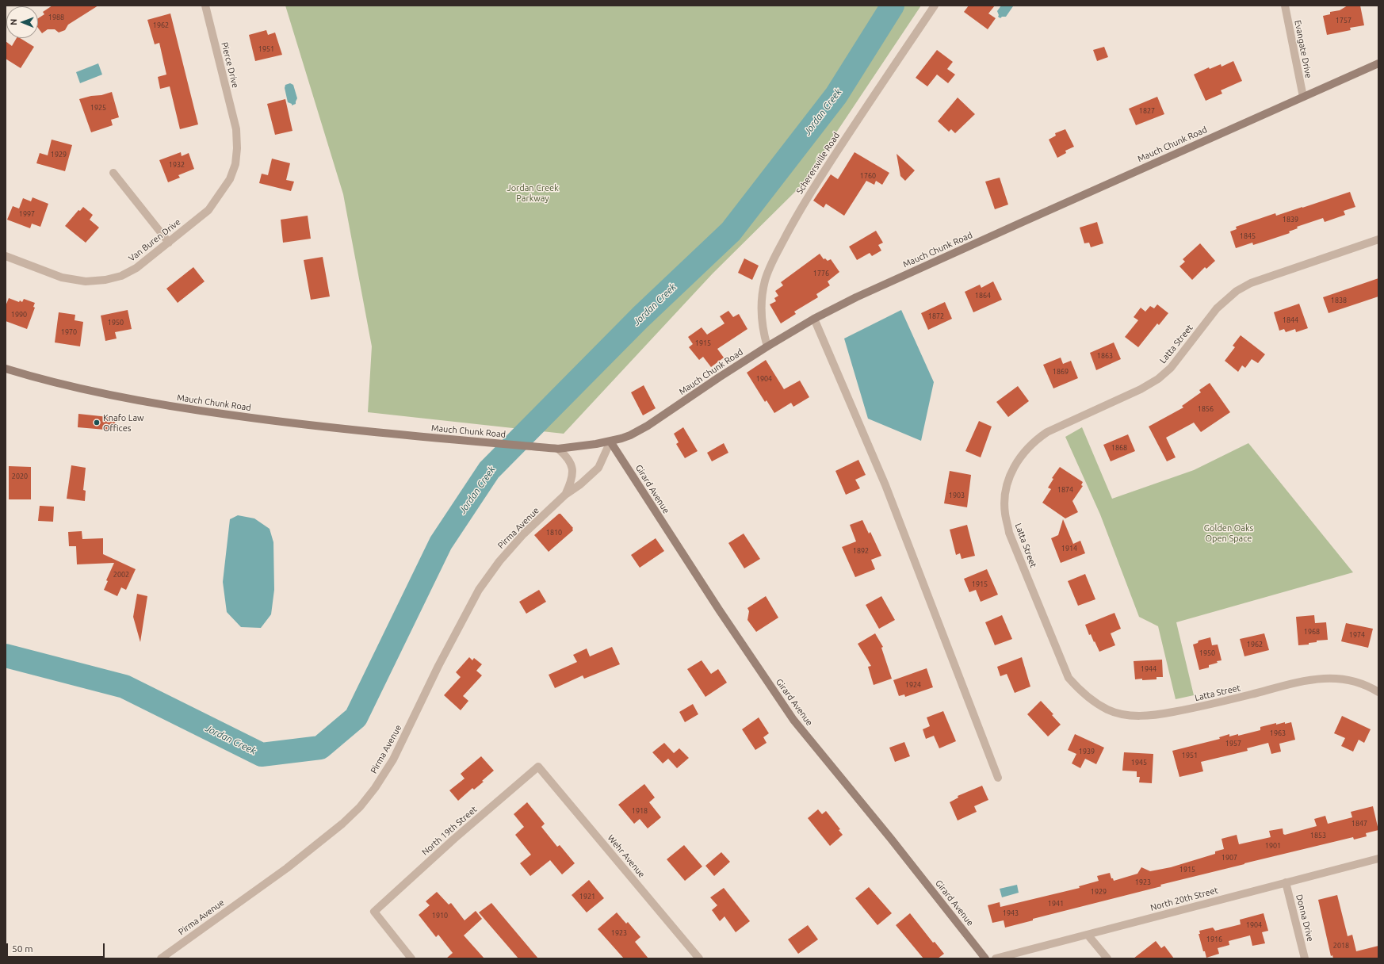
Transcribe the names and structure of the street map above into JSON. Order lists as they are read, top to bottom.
{
  "streets": {
    "main road": ["Mauch Chunk Road", "Girard Avenue"],
    "street": [
      "Evangate Drive",
      "Pierce Drive",
      "Scherersville Road",
      "Van Buren Drive",
      "Latta Street",
      "Pirma Avenue",
      "North 19th Street",
      "Wehr Avenue",
      "North 20th Street",
      "Donna Drive"
    ]
  },
  "crossings": [
    ["Evangate Drive", "Mauch Chunk Road"],
    ["Pierce Drive", "Van Buren Drive"],
    ["Mauch Chunk Road", "Scherersville Road"],
    ["Mauch Chunk Road", "Girard Avenue"],
    ["Mauch Chunk Road", "Pirma Avenue"],
    ["Girard Avenue", "Pirma Avenue"],
    ["North 19th Street", "Wehr Avenue"],
    ["North 20th Street", "Donna Drive"]
  ],
  "water": ["Jordan Creek"],
  "parks": ["Jordan Creek Parkway", "Golden Oaks Open Space"],
  "places": ["Knafo Law Offices"],
  "house_numbers": [
    "1988",
    "1757",
    "1962",
    "1951",
    "1925",
    "1827",
    "1929",
    "1932",
    "1760",
    "1997",
    "1839",
    "1845",
    "1776",
    "1864",
    "1838",
    "1990",
    "1872",
    "1844",
    "1950",
    "1970",
    "1915",
    "1863",
    "1869",
    "1904",
    "1856",
    "1868",
    "2020",
    "1874",
    "1903",
    "1810",
    "1914",
    "1892",
    "2002",
    "1915",
    "1968",
    "1974",
    "1962",
    "1950",
    "1944",
    "1924",
    "1963",
    "1957",
    "1939",
    "1951",
    "1945",
    "1918",
    "1847",
    "1853",
    "1901",
    "1907",
    "1915",
    "1923",
    "1929",
    "1921",
    "1941",
    "1943",
    "1910",
    "1904",
    "1923",
    "1916",
    "2018"
  ],
  "scale_bar": "50 m",
  "north": "left"
}
